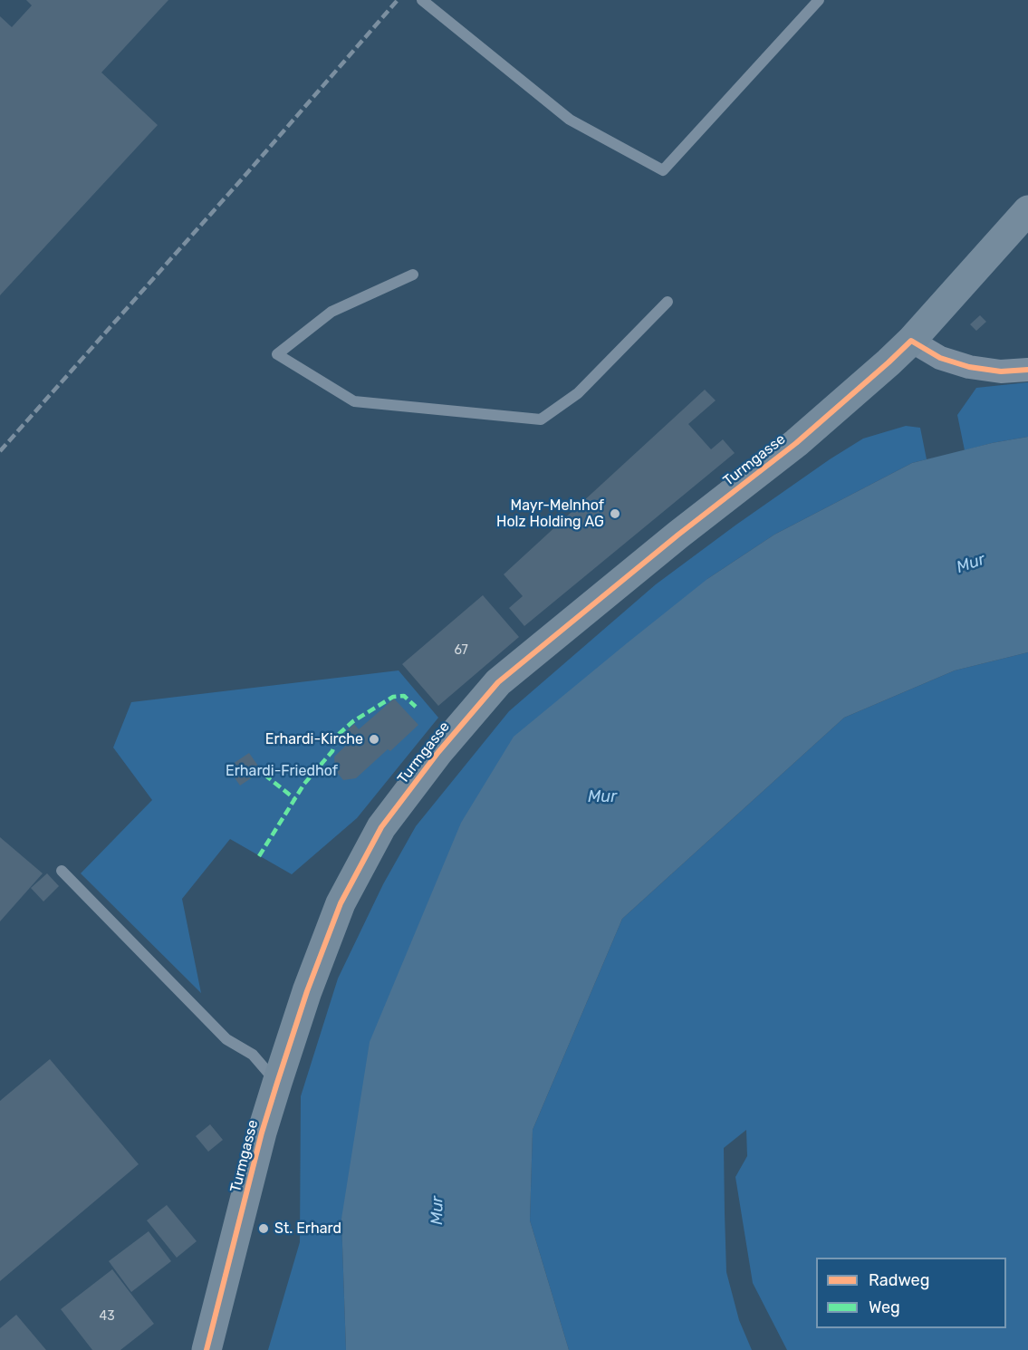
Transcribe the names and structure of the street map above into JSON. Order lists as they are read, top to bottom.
{
  "streets": {
    "main road": ["Turmgasse"]
  },
  "water": ["Mur"],
  "parks": ["Erhardi-Friedhof"],
  "places": ["Mayr-Melnhof Holz Holding AG", "Erhardi-Kirche", "St. Erhard"],
  "house_numbers": ["67", "43"],
  "legend": ["Radweg", "Weg"]
}
